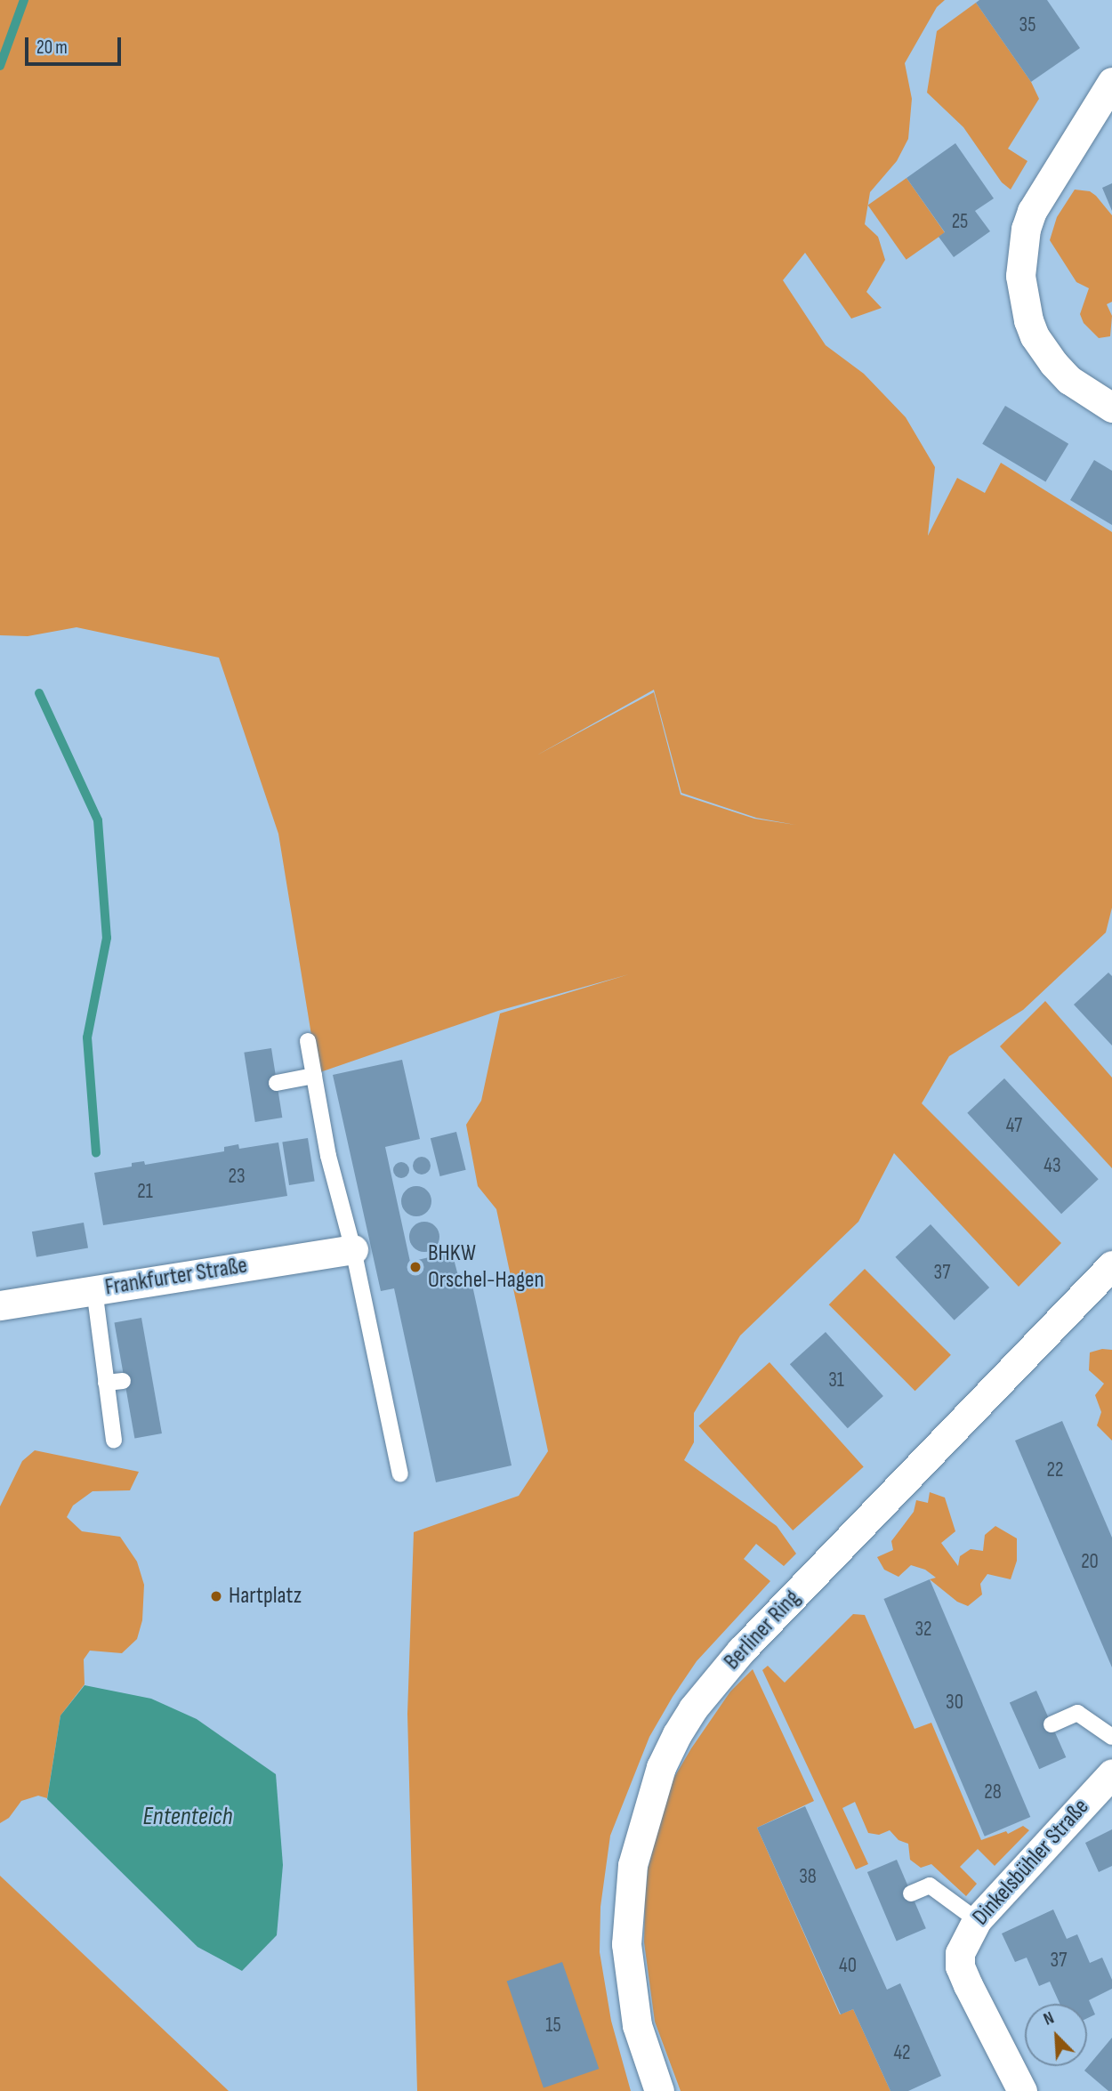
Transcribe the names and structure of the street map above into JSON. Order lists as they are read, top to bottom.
{
  "streets": {
    "street": ["Frankfurter Straße", "Berliner Ring", "Dinkelsbühler Straße"]
  },
  "water": ["Ententeich"],
  "places": ["BHKW Orschel-Hagen", "Hartplatz"],
  "house_numbers": [
    "35",
    "25",
    "47",
    "43",
    "23",
    "21",
    "37",
    "31",
    "22",
    "20",
    "32",
    "30",
    "28",
    "38",
    "37",
    "40",
    "15",
    "42"
  ],
  "scale_bar": "20 m",
  "north": "top left"
}
